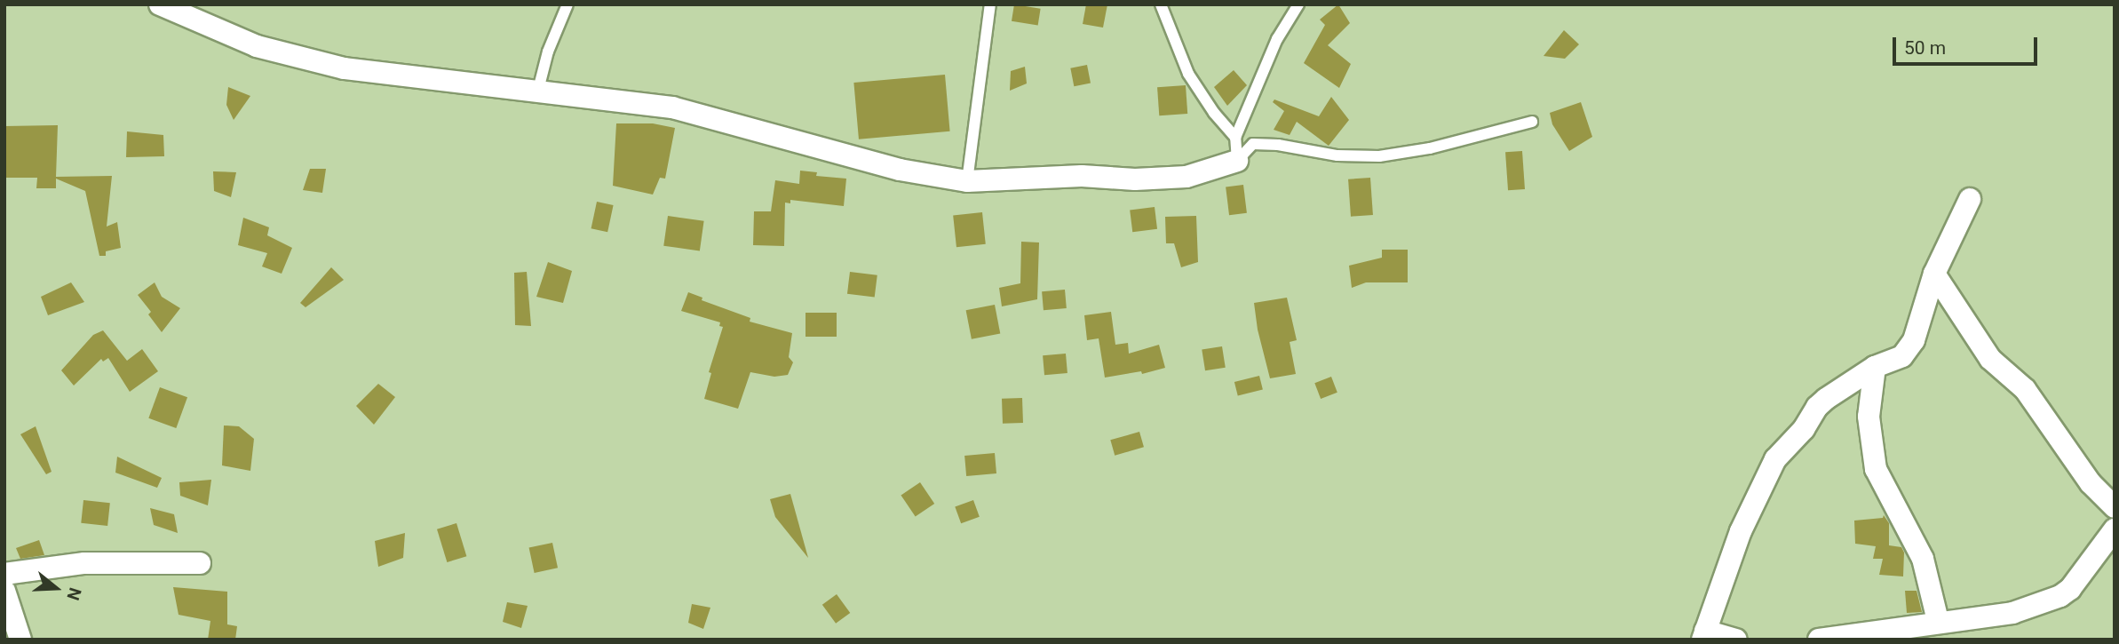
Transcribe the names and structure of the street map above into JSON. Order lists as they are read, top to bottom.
{
  "scale_bar": "50 m",
  "north": "right"
}
